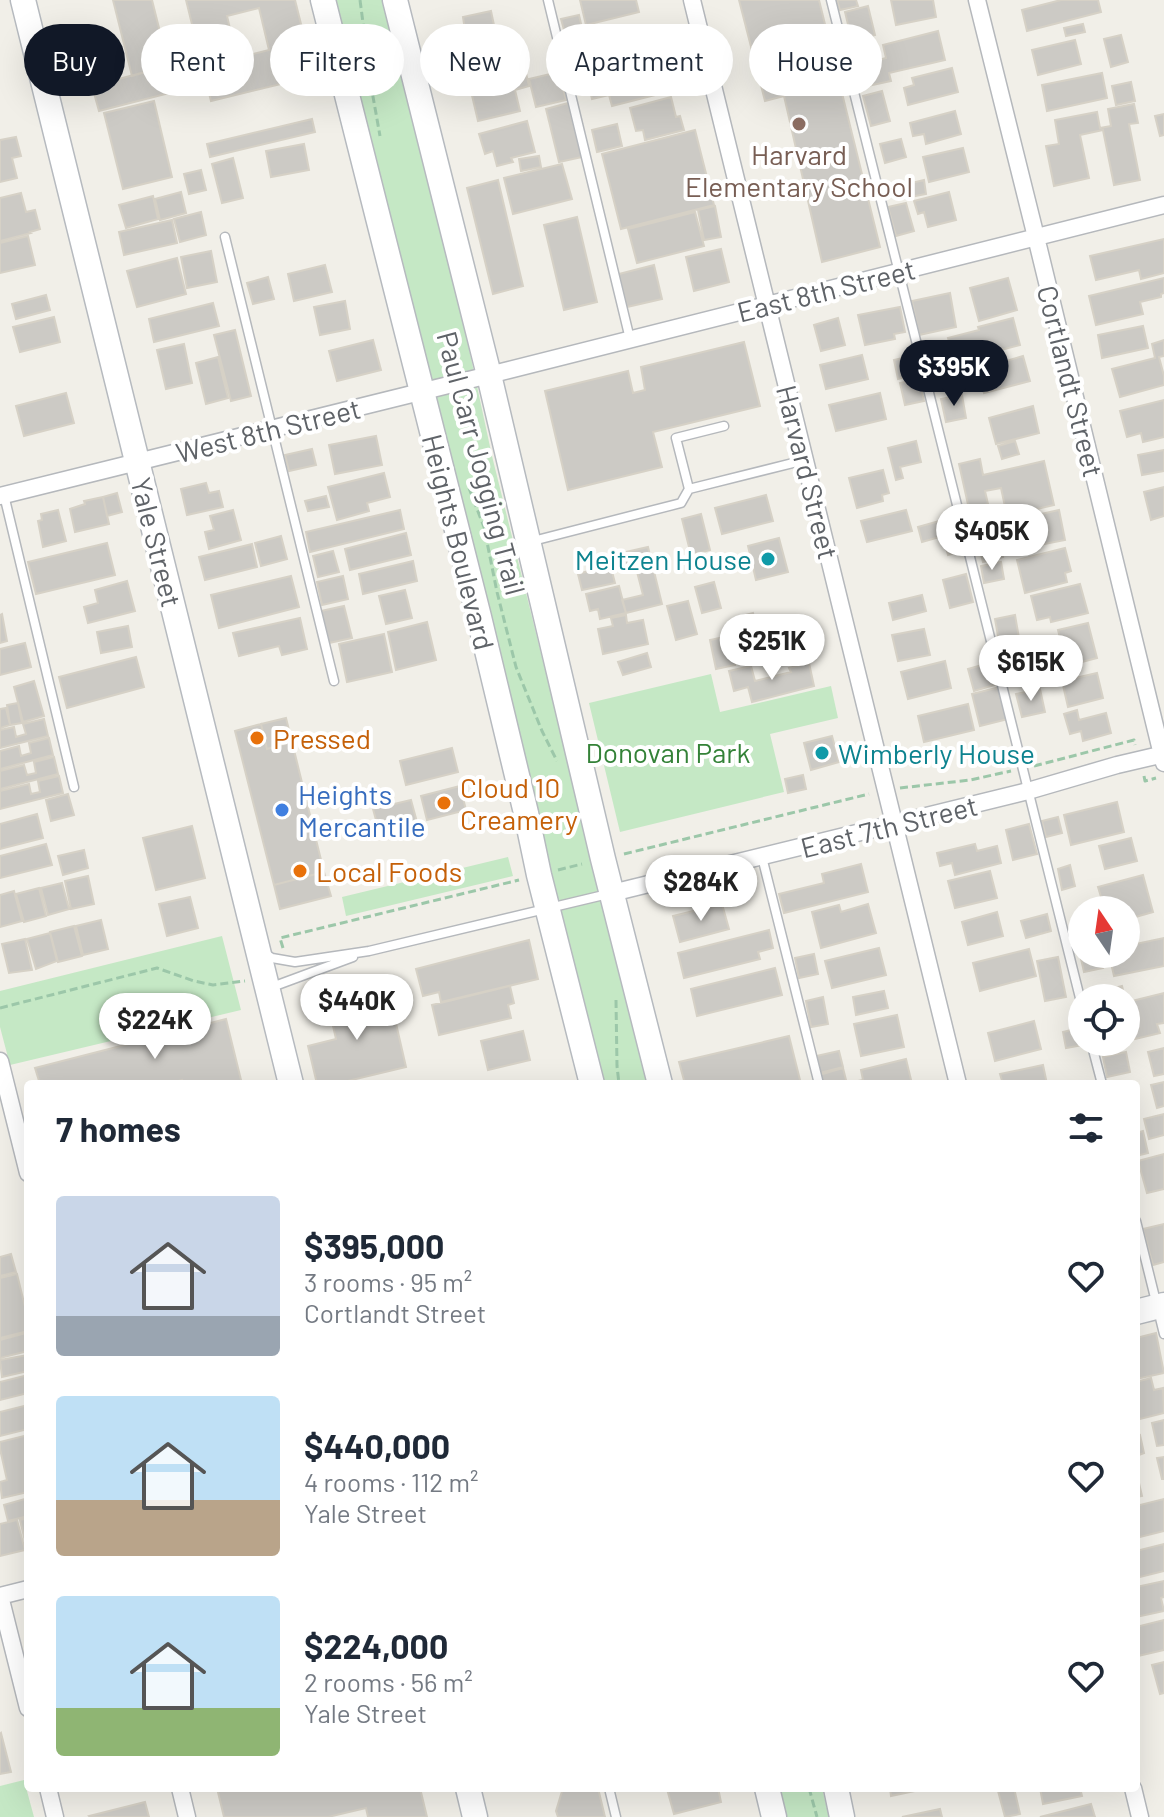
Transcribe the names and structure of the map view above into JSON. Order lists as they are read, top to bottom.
{
  "streets": {
    "main road": ["Yale Street", "Heights Boulevard"],
    "street": [
      "East 8th Street",
      "Cortlandt Street",
      "West 8th Street",
      "Harvard Street",
      "East 7th Street"
    ],
    "path": ["Paul Carr Jogging Trail"]
  },
  "crossings": [
    ["East 8th Street", "Cortlandt Street"],
    ["East 8th Street", "West 8th Street"],
    ["East 8th Street", "Harvard Street"],
    ["Cortlandt Street", "East 7th Street"],
    ["West 8th Street", "Yale Street"],
    ["West 8th Street", "Heights Boulevard"],
    ["Harvard Street", "East 7th Street"]
  ],
  "parks": ["Donovan Park"],
  "places": [
    "Harvard Elementary School",
    "Meitzen House",
    "Pressed",
    "Wimberly House",
    "Cloud 10 Creamery",
    "Heights Mercantile",
    "Local Foods"
  ],
  "north": "top",
  "page": {
    "chip": [
      "Buy",
      "Rent",
      "Filters",
      "New",
      "Apartment",
      "House"
    ],
    "price": [
      "$395K",
      "$405K",
      "$251K",
      "$615K",
      "$284K",
      "$440K",
      "$224K"
    ],
    "heading": "7 homes",
    "list": [
      {
        "name": "$395,000",
        "note": "3 rooms · 95 m² · Cortlandt Street"
      },
      {
        "name": "$440,000",
        "note": "4 rooms · 112 m² · Yale Street"
      },
      {
        "name": "$224,000",
        "note": "2 rooms · 56 m² · Yale Street"
      }
    ]
  }
}
